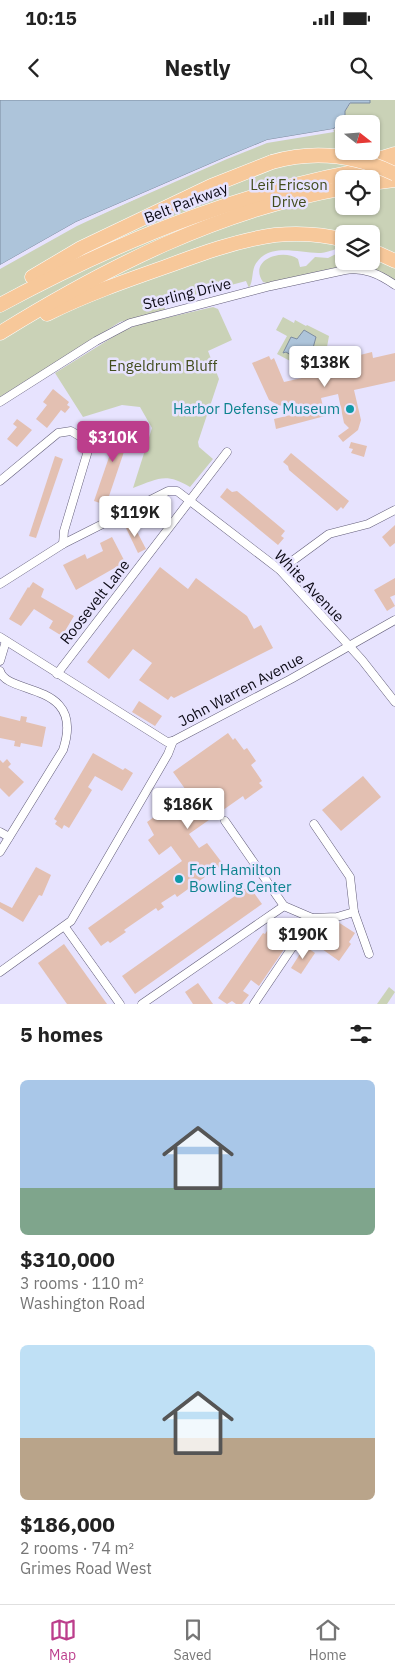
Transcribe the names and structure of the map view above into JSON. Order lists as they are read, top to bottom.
{
  "streets": {
    "highway": ["Belt Parkway"],
    "street": [
      "Sterling Drive",
      "White Avenue",
      "Roosevelt Lane",
      "John Warren Avenue"
    ]
  },
  "crossings": [
    ["White Avenue", "Roosevelt Lane"],
    ["White Avenue", "John Warren Avenue"]
  ],
  "parks": ["Leif Ericson Drive", "Engeldrum Bluff"],
  "places": ["Harbor Defense Museum", "Fort Hamilton Bowling Center"],
  "north": "right",
  "page": {
    "status": "10:15",
    "header": "Nestly",
    "price": [
      "$138K",
      "$310K",
      "$119K",
      "$186K",
      "$190K"
    ],
    "heading": "5 homes",
    "list": [
      {
        "name": "$310,000",
        "note": "3 rooms · 110 m² · Washington Road"
      },
      {
        "name": "$186,000",
        "note": "2 rooms · 74 m² · Grimes Road West"
      }
    ],
    "tabs": ["Map", "Saved", "Home"]
  }
}
